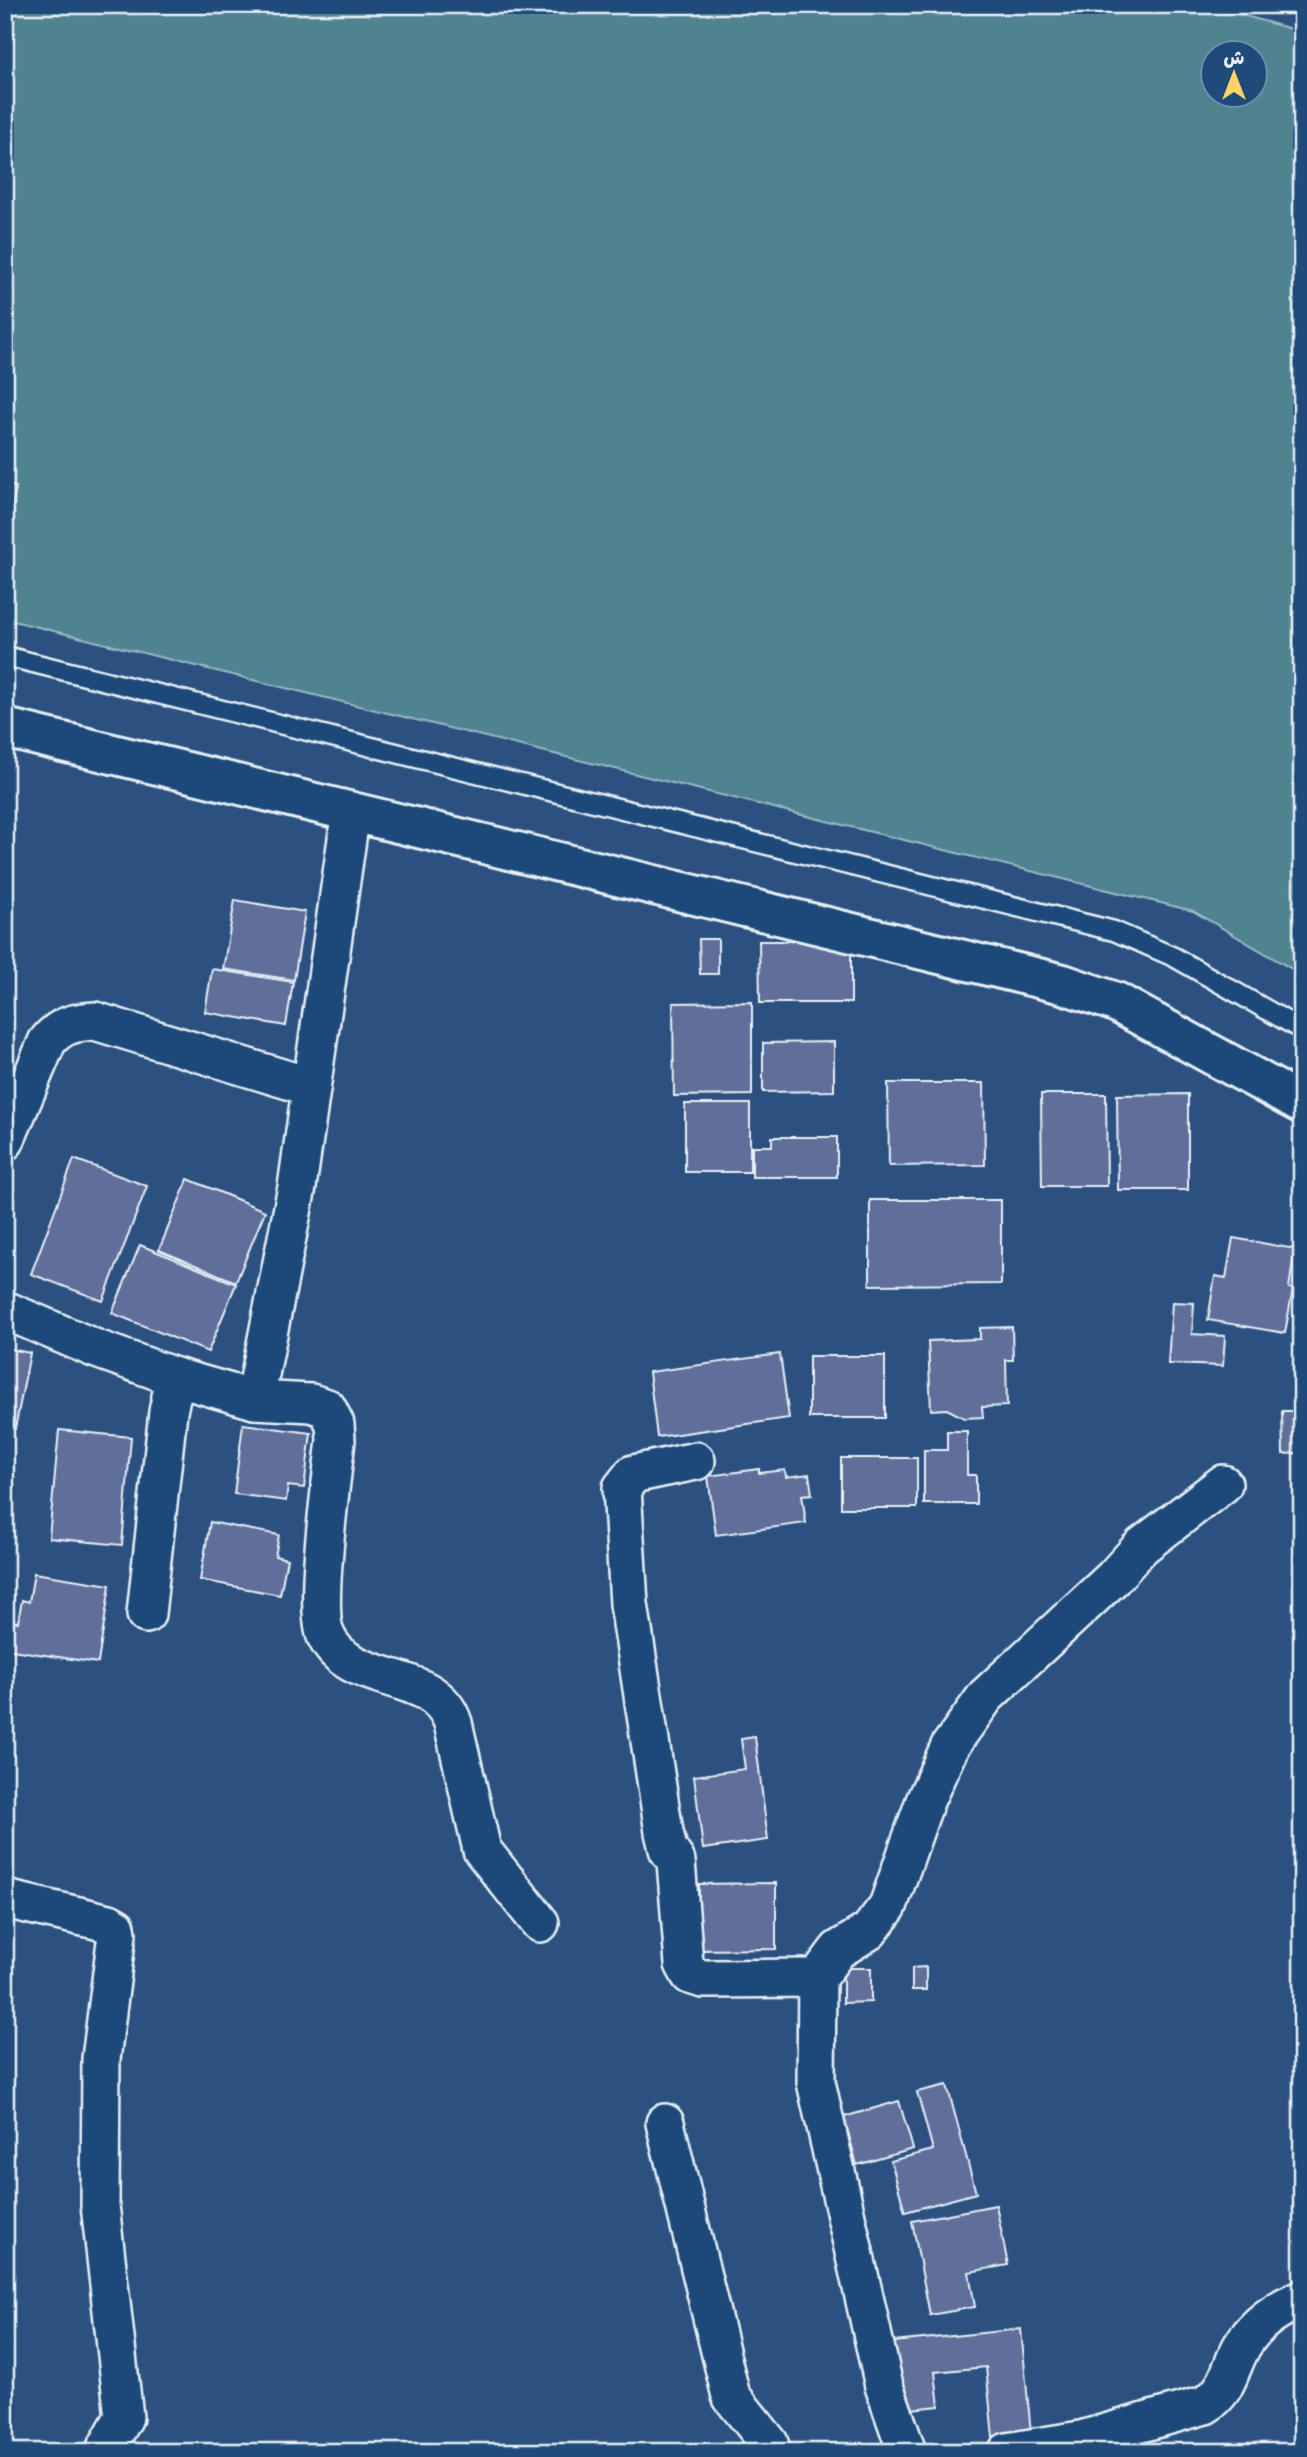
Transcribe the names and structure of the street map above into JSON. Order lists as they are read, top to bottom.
{
  "north": "top"
}
